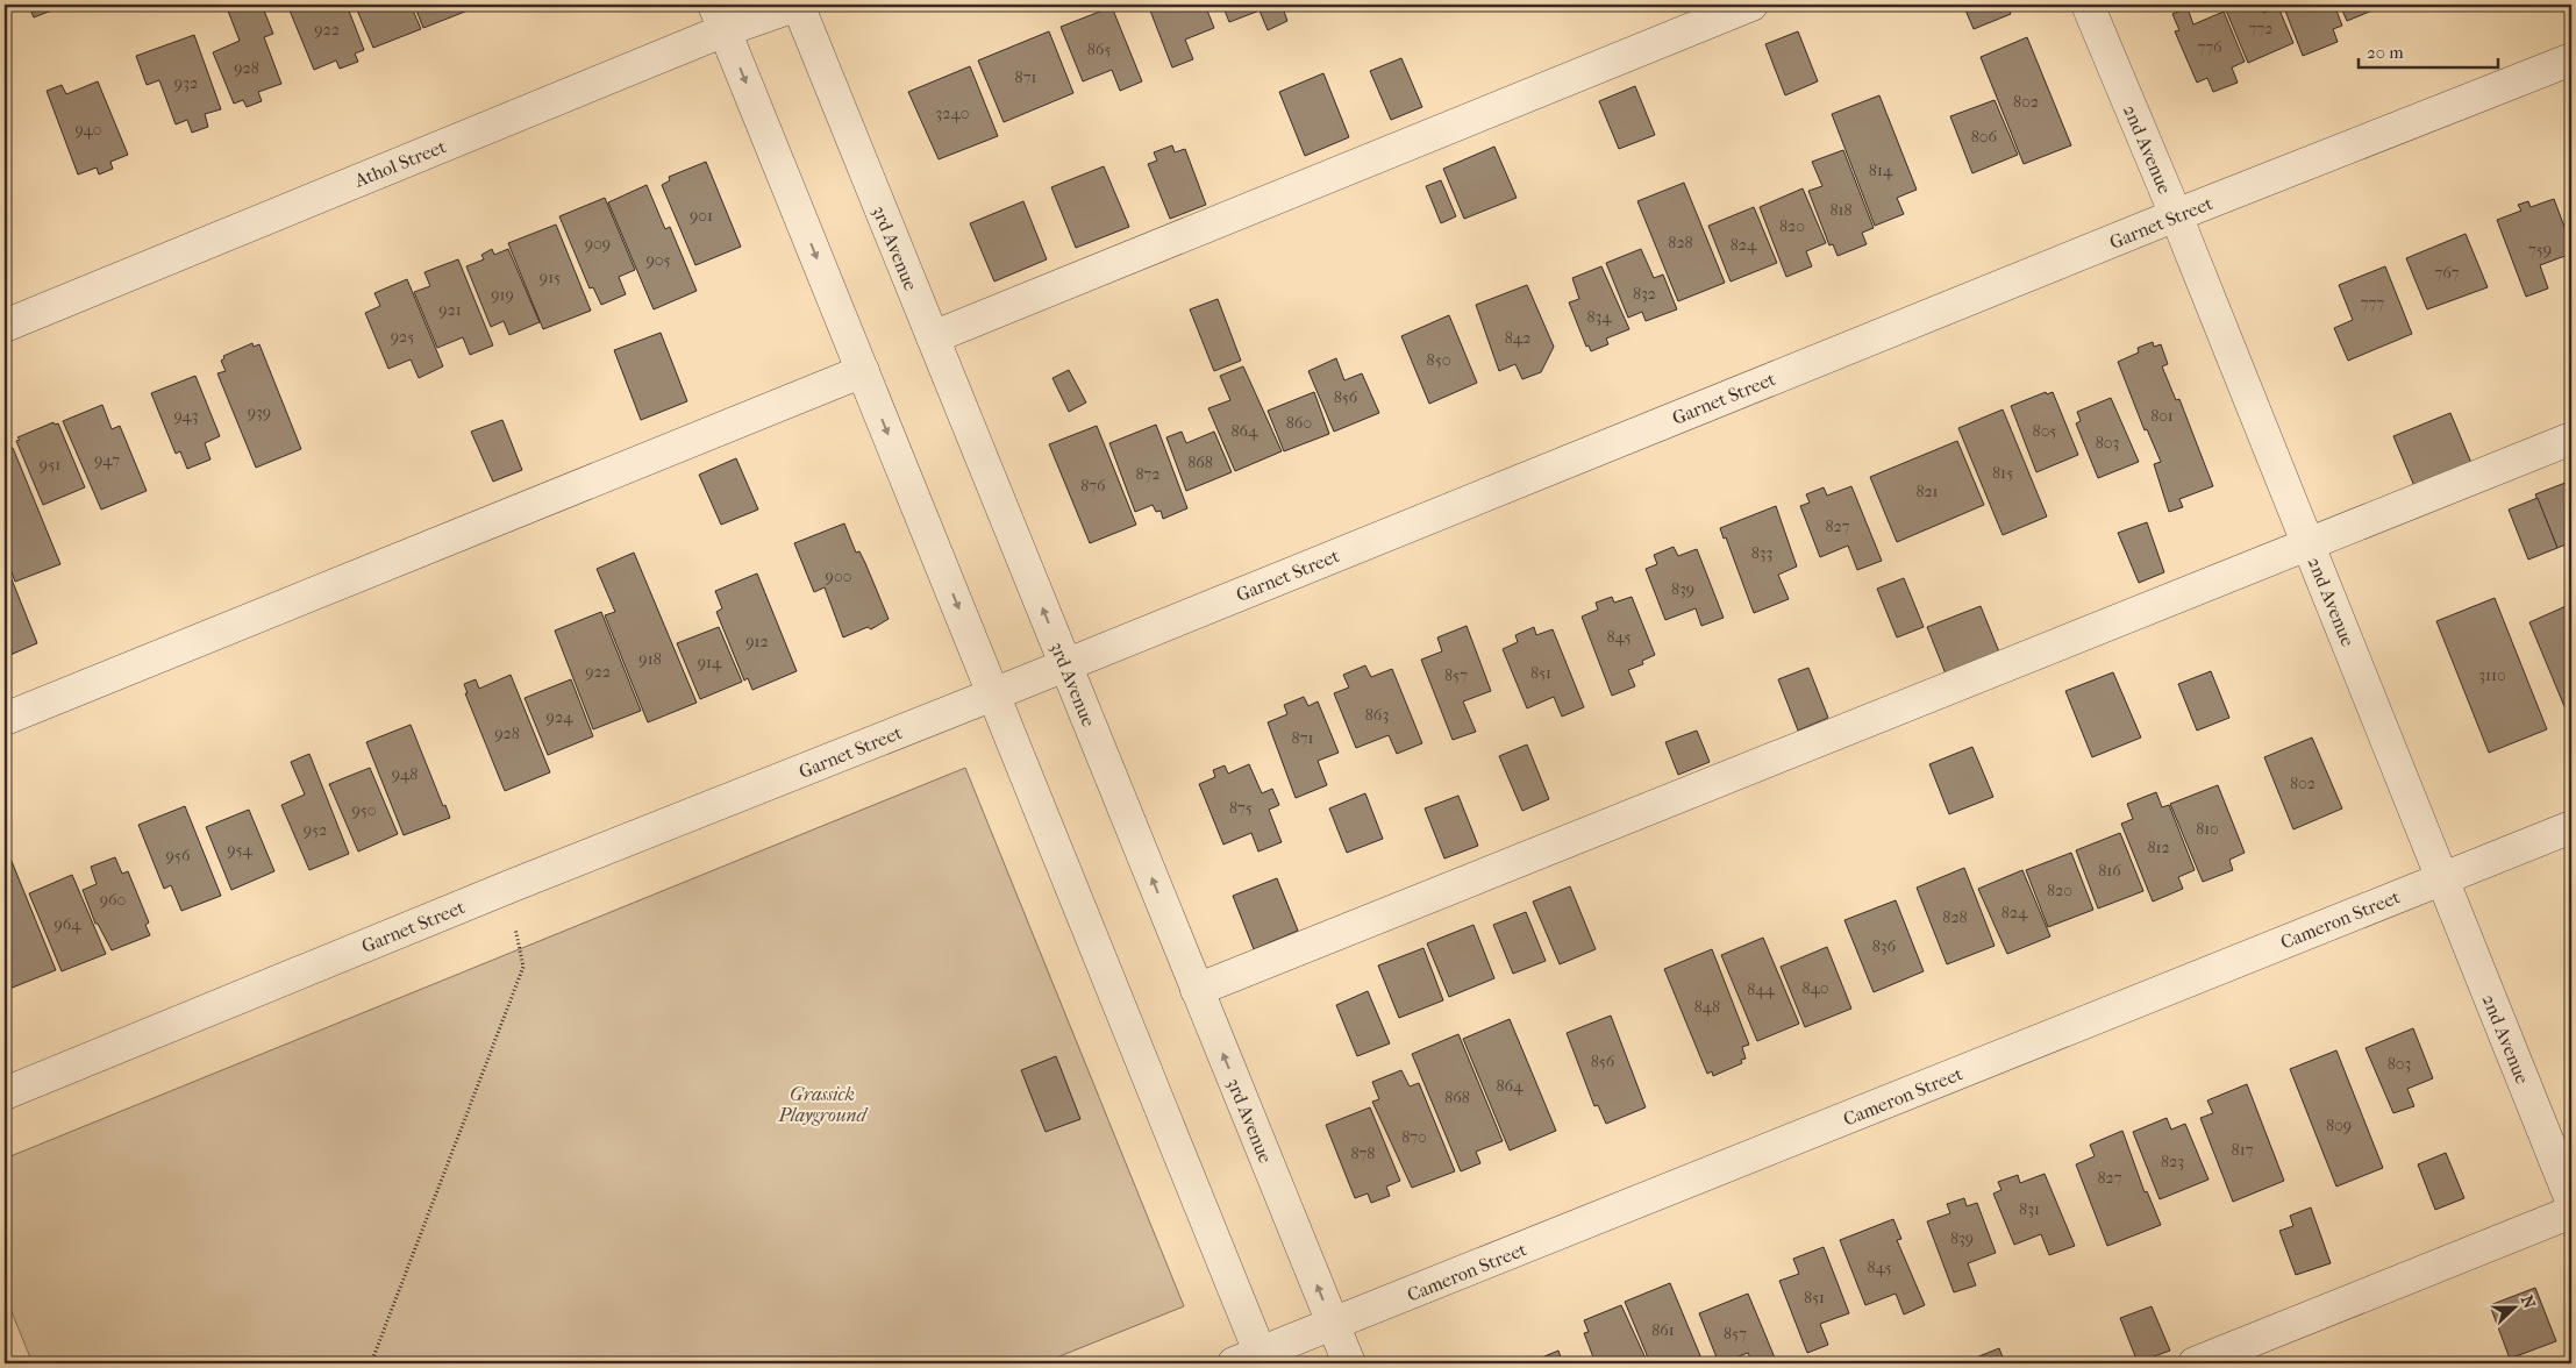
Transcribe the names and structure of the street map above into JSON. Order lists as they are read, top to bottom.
{
  "streets": {
    "street": [
      "2nd Avenue",
      "Athol Street",
      "Garnet Street",
      "3rd Avenue",
      "Cameron Street"
    ]
  },
  "crossings": [
    ["2nd Avenue", "Garnet Street"],
    ["2nd Avenue", "Cameron Street"],
    ["Athol Street", "3rd Avenue"],
    ["Garnet Street", "3rd Avenue"],
    ["3rd Avenue", "Cameron Street"]
  ],
  "parks": ["Grassick Playground"],
  "house_numbers": [
    "772",
    "922",
    "776",
    "865",
    "928",
    "871",
    "932",
    "802",
    "3240",
    "940",
    "806",
    "814",
    "818",
    "901",
    "820",
    "828",
    "909",
    "824",
    "759",
    "905",
    "767",
    "915",
    "832",
    "919",
    "777",
    "921",
    "834",
    "925",
    "842",
    "850",
    "856",
    "939",
    "943",
    "801",
    "860",
    "864",
    "805",
    "803",
    "947",
    "868",
    "951",
    "815",
    "872",
    "876",
    "821",
    "827",
    "833",
    "900",
    "839",
    "845",
    "912",
    "918",
    "914",
    "922",
    "851",
    "857",
    "3110",
    "863",
    "924",
    "928",
    "871",
    "948",
    "802",
    "875",
    "950",
    "810",
    "952",
    "812",
    "954",
    "956",
    "816",
    "820",
    "960",
    "824",
    "828",
    "964",
    "836",
    "840",
    "844",
    "848",
    "856",
    "803",
    "864",
    "868",
    "809",
    "870",
    "817",
    "878",
    "823",
    "827",
    "831",
    "839",
    "845",
    "851",
    "861",
    "857"
  ],
  "scale_bar": "20 m",
  "north": "right"
}
